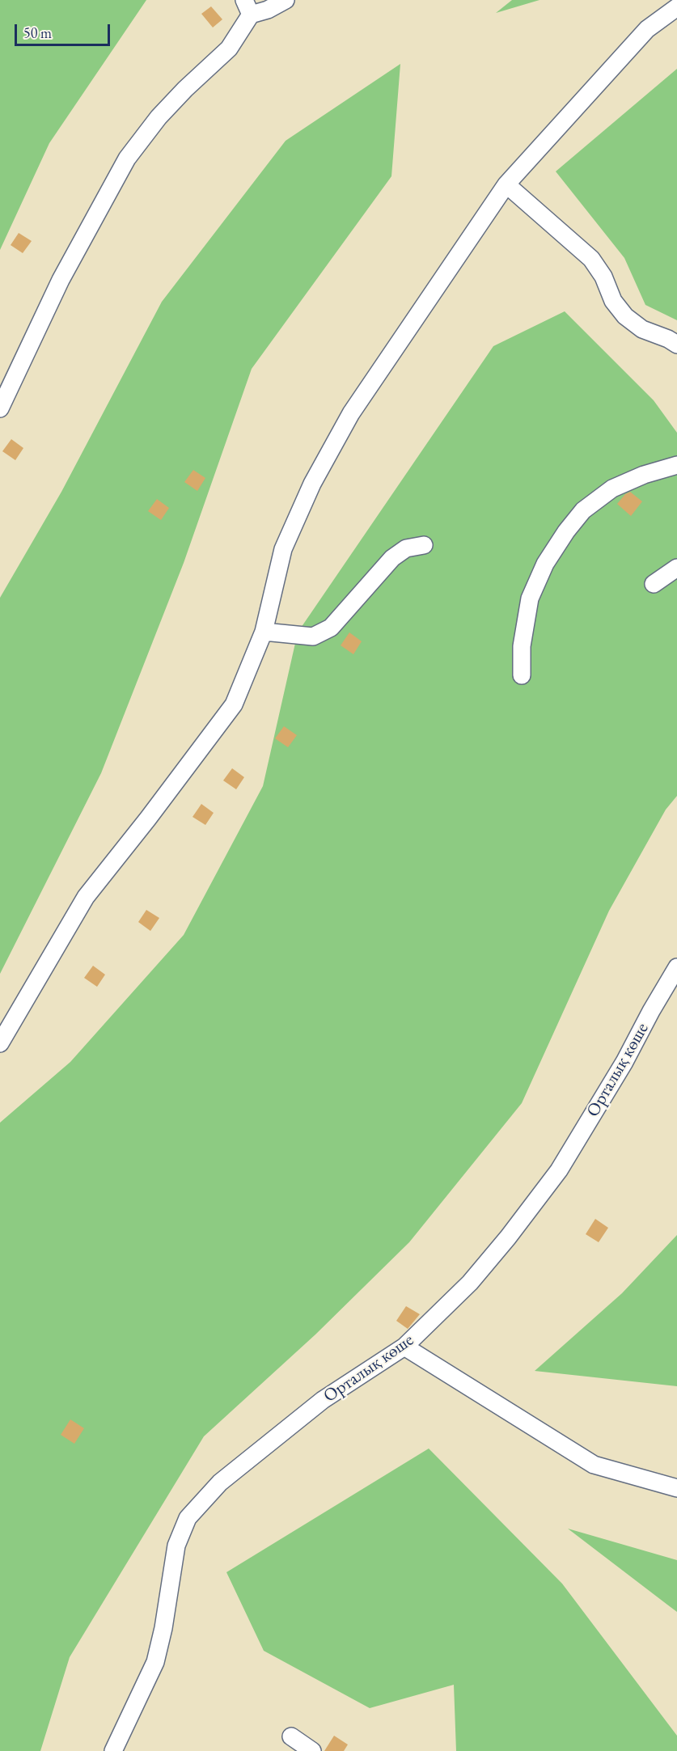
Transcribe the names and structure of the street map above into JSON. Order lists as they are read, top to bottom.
{
  "streets": {
    "street": ["Орталық көше"]
  },
  "scale_bar": "50 m"
}
